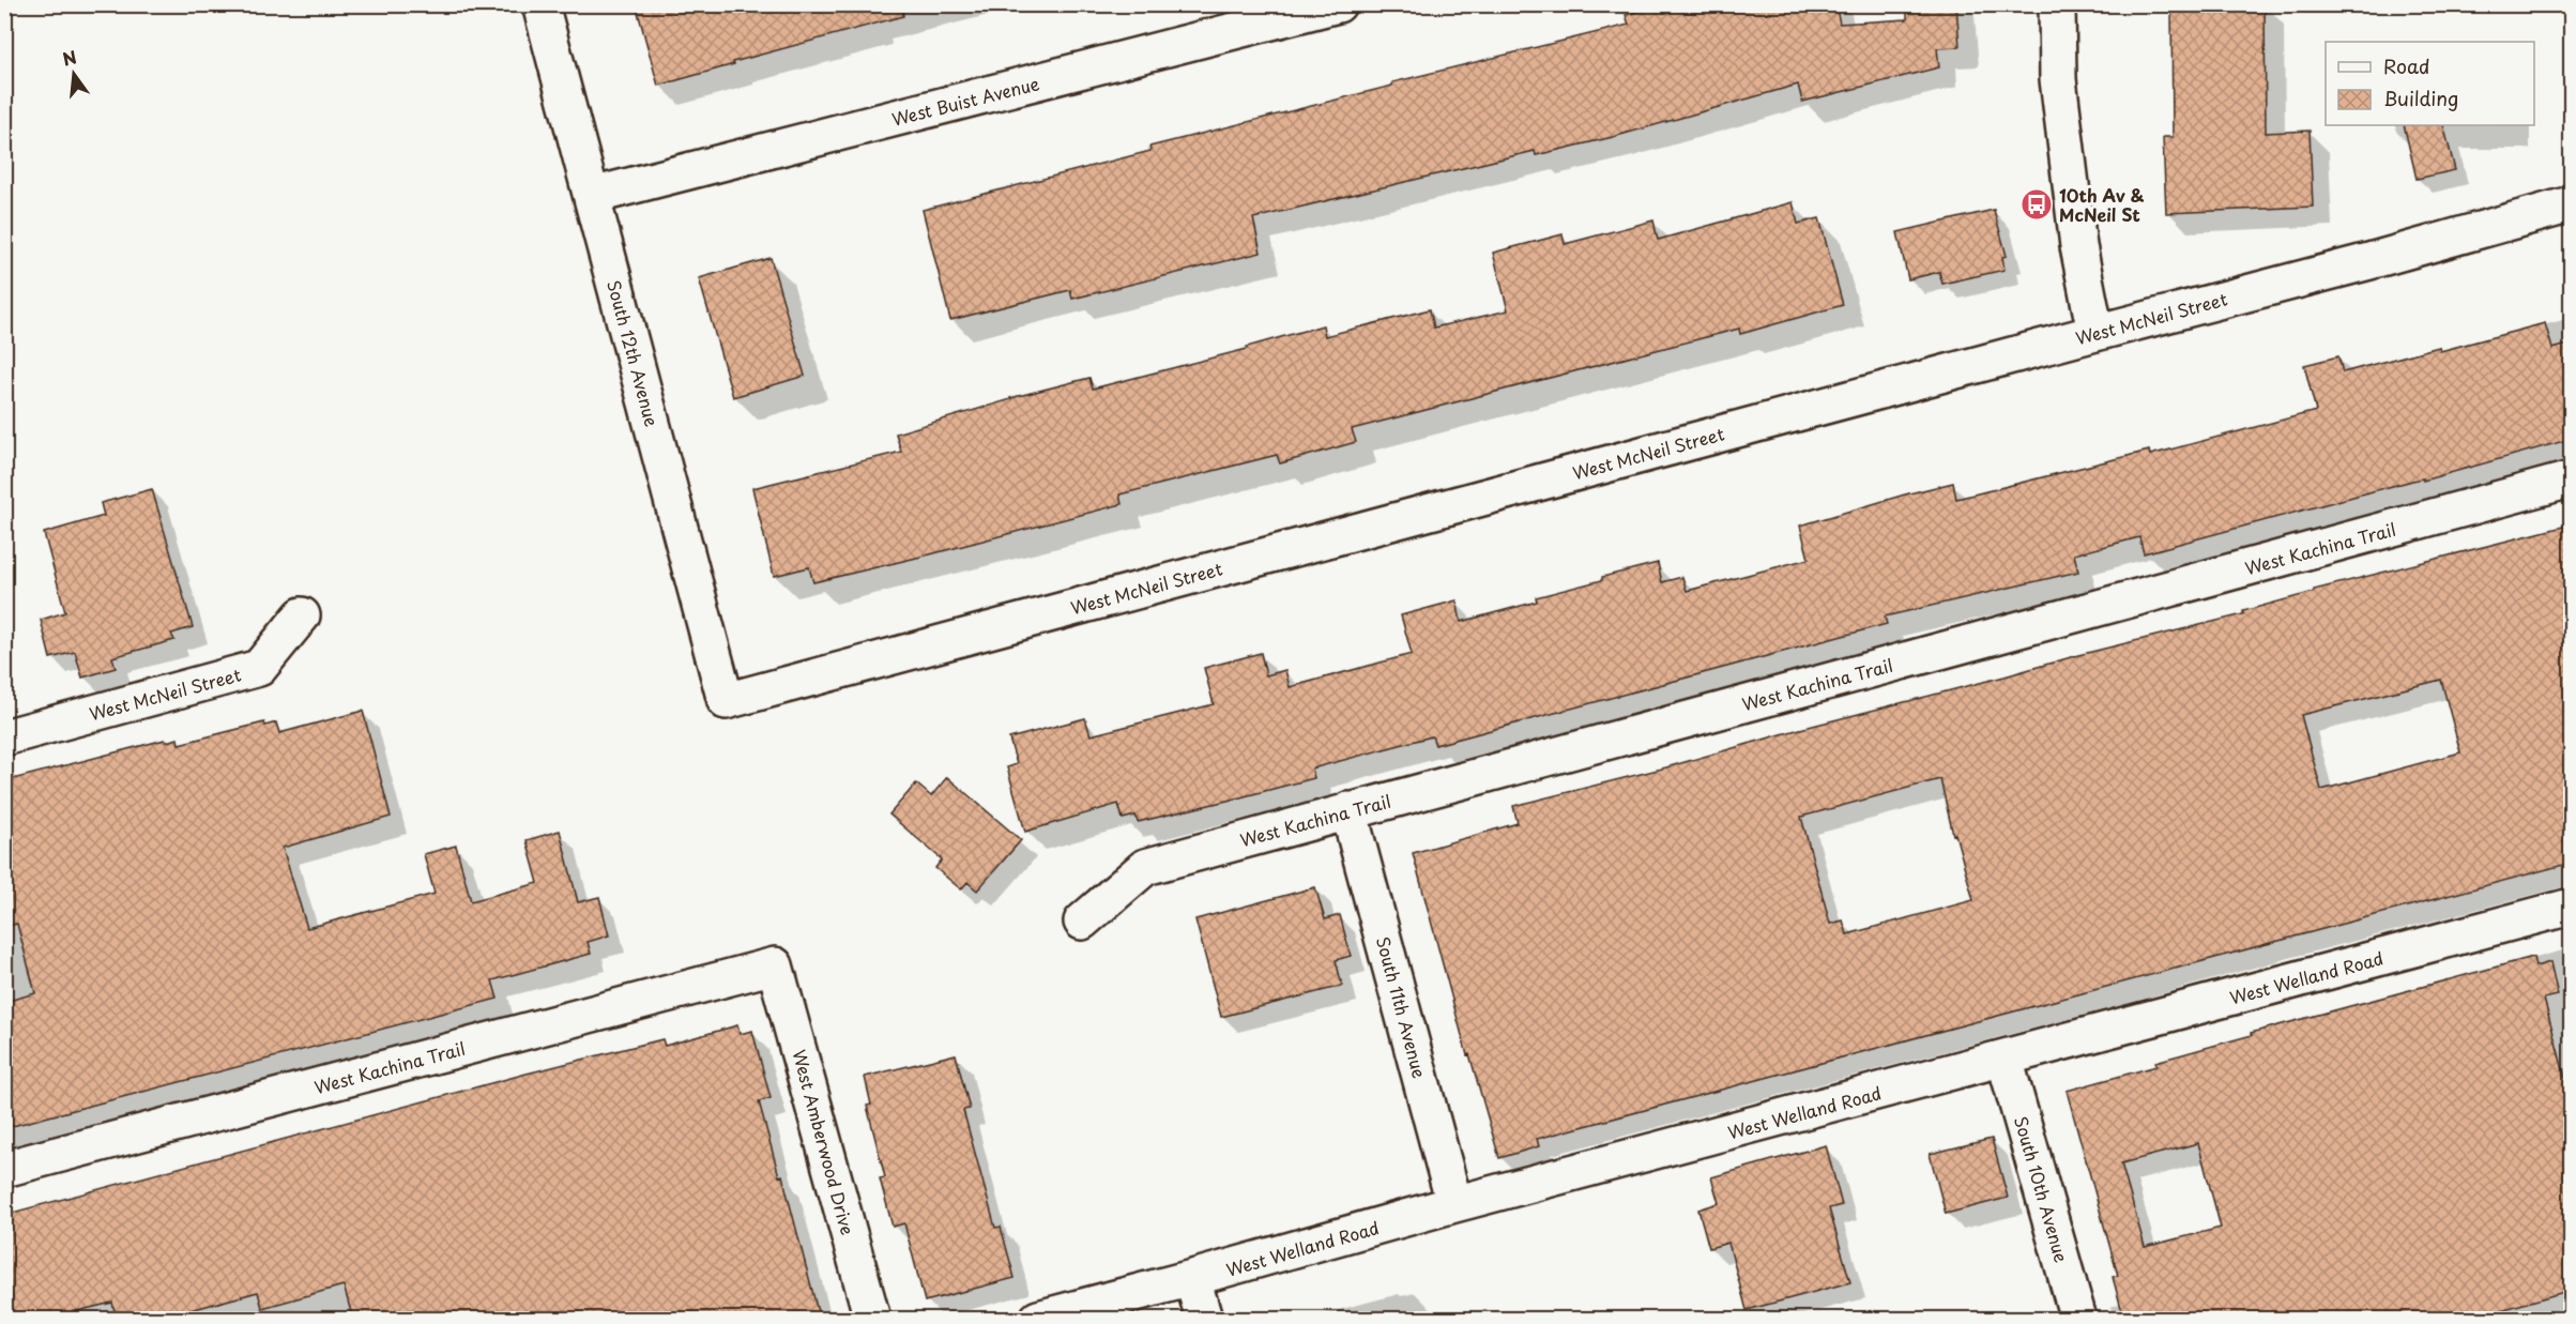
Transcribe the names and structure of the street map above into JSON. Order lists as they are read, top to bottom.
{
  "streets": {
    "street": [
      "West Buist Avenue",
      "West McNeil Street",
      "South 12th Avenue",
      "West Kachina Trail",
      "West Welland Road",
      "South 11th Avenue",
      "West Amberwood Drive",
      "South 10th Avenue"
    ]
  },
  "crossings": [
    ["West Buist Avenue", "South 12th Avenue"],
    ["West McNeil Street", "South 12th Avenue"],
    ["West Kachina Trail", "South 11th Avenue"],
    ["West Kachina Trail", "West Amberwood Drive"],
    ["West Welland Road", "South 11th Avenue"],
    ["West Welland Road", "South 10th Avenue"]
  ],
  "places": {
    "bus stop": ["10th Av & McNeil St"]
  },
  "legend": ["Road", "Building"],
  "north": "top"
}
